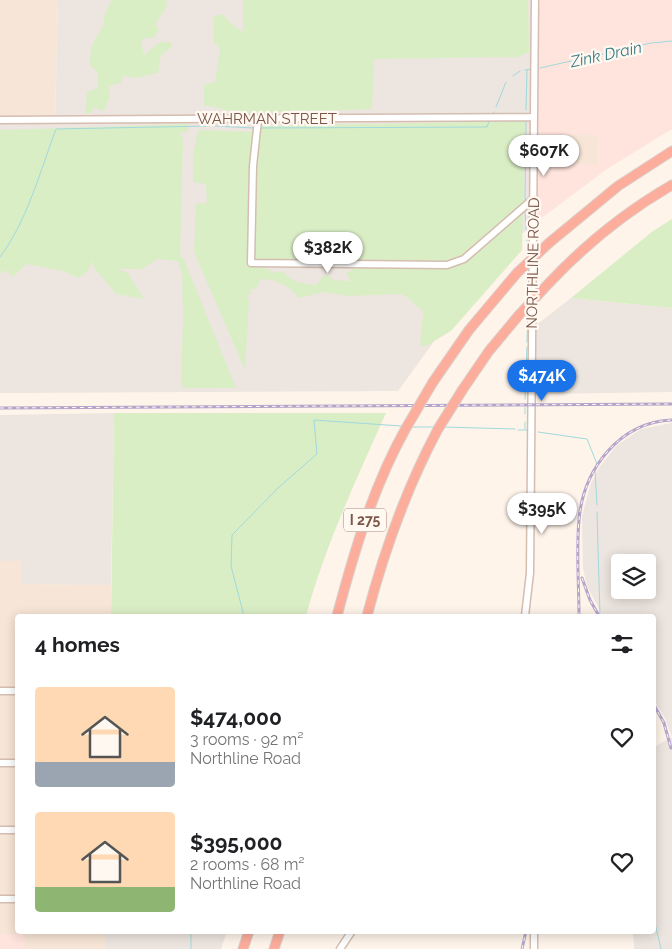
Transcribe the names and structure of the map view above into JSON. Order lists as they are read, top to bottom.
{
  "streets": {
    "highway": ["I 275"],
    "street": ["WAHRMAN STREET", "NORTHLINE ROAD"]
  },
  "crossings": [
    ["WAHRMAN STREET", "NORTHLINE ROAD"]
  ],
  "water": ["Zink Drain"],
  "page": {
    "price": [
      "$607K",
      "$382K",
      "$474K",
      "$395K"
    ],
    "heading": "4 homes",
    "list": [
      {
        "name": "$474,000",
        "note": "3 rooms · 92 m² · Northline Road"
      },
      {
        "name": "$395,000",
        "note": "2 rooms · 68 m² · Northline Road"
      }
    ]
  }
}
